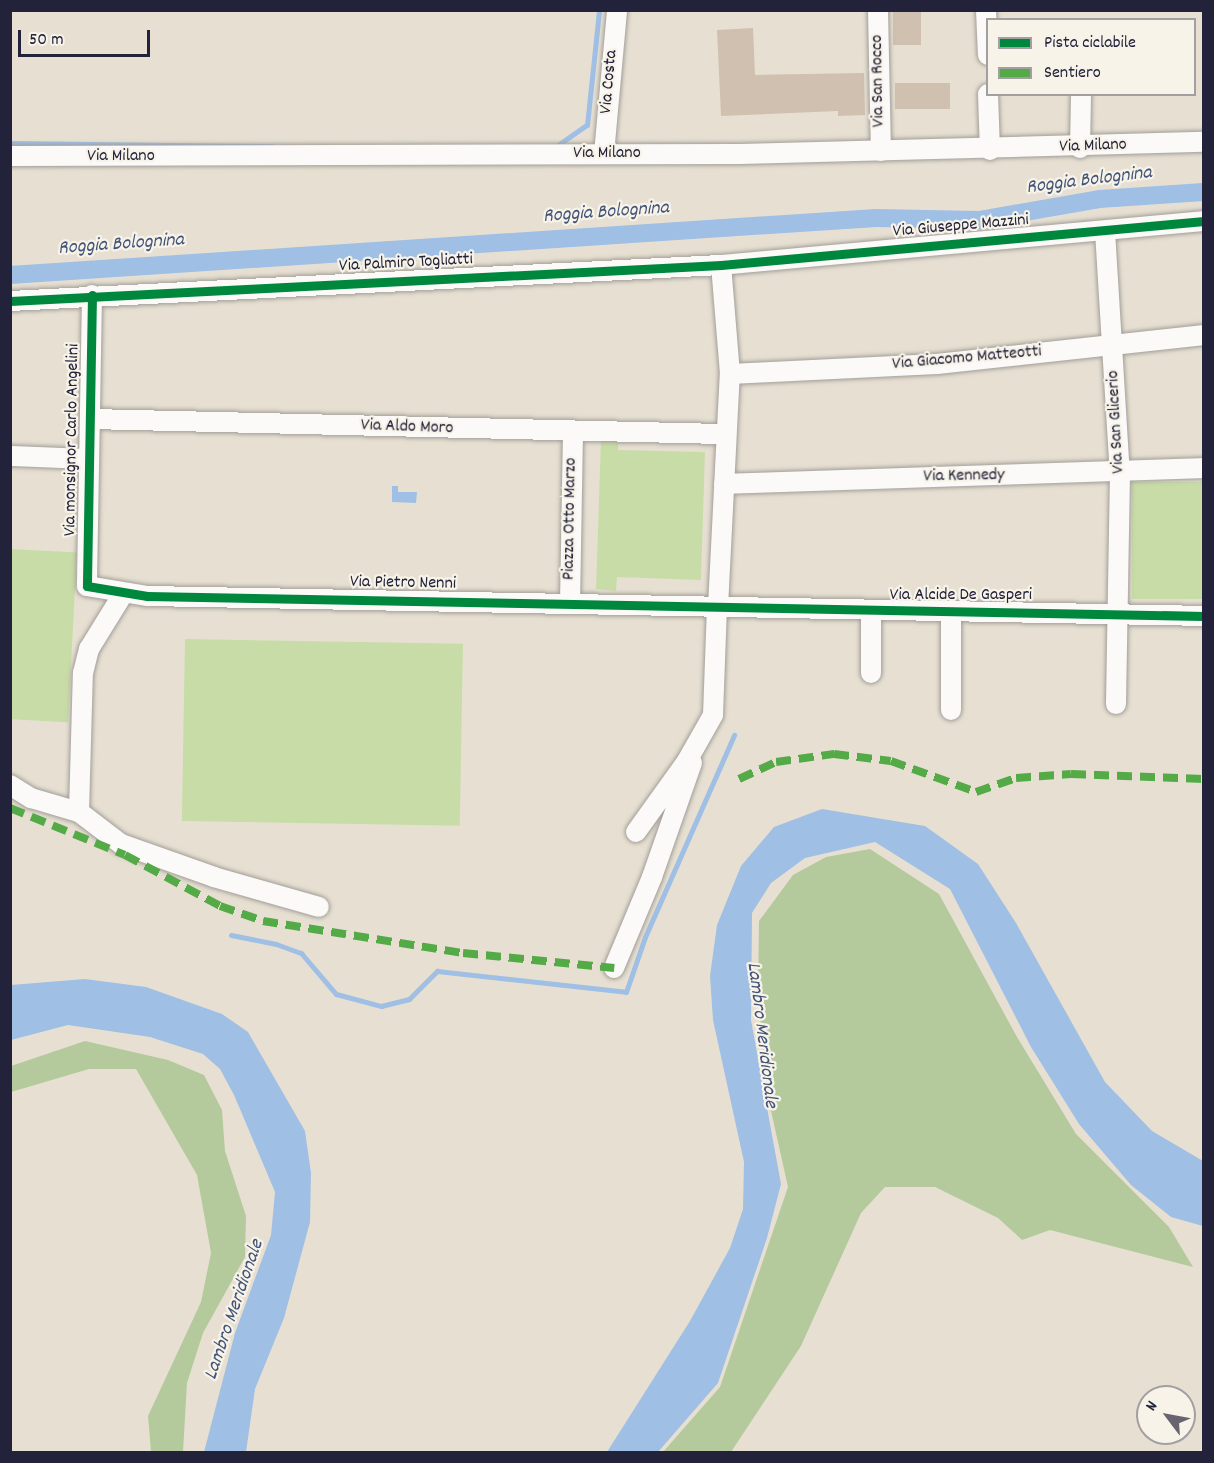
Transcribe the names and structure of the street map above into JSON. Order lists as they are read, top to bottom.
{
  "streets": {
    "street": [
      "Via San Rocco",
      "Via Costa",
      "Via Milano",
      "Via Giuseppe Mazzini",
      "Via Palmiro Togliatti",
      "Via Giacomo Matteotti",
      "Via San Glicerio",
      "Via Aldo Moro",
      "Via monsignor Carlo Angelini",
      "Via Kennedy",
      "Piazza Otto Marzo",
      "Via Pietro Nenni",
      "Via Alcide De Gasperi"
    ]
  },
  "crossings": [
    ["Via San Rocco", "Via Milano"],
    ["Via Costa", "Via Milano"],
    ["Via Giuseppe Mazzini", "Via Palmiro Togliatti"],
    ["Via Giuseppe Mazzini", "Via San Glicerio"],
    ["Via Palmiro Togliatti", "Via monsignor Carlo Angelini"],
    ["Via Giacomo Matteotti", "Via San Glicerio"],
    ["Via San Glicerio", "Via Kennedy"],
    ["Via San Glicerio", "Via Alcide De Gasperi"],
    ["Via Aldo Moro", "Via monsignor Carlo Angelini"],
    ["Via Aldo Moro", "Piazza Otto Marzo"],
    ["Via monsignor Carlo Angelini", "Via Pietro Nenni"],
    ["Piazza Otto Marzo", "Via Pietro Nenni"],
    ["Via Pietro Nenni", "Via Alcide De Gasperi"]
  ],
  "water": ["Roggia Bolognina", "Lambro Meridionale"],
  "legend": ["Pista ciclabile", "Sentiero"],
  "scale_bar": "50 m",
  "north": "top left"
}
